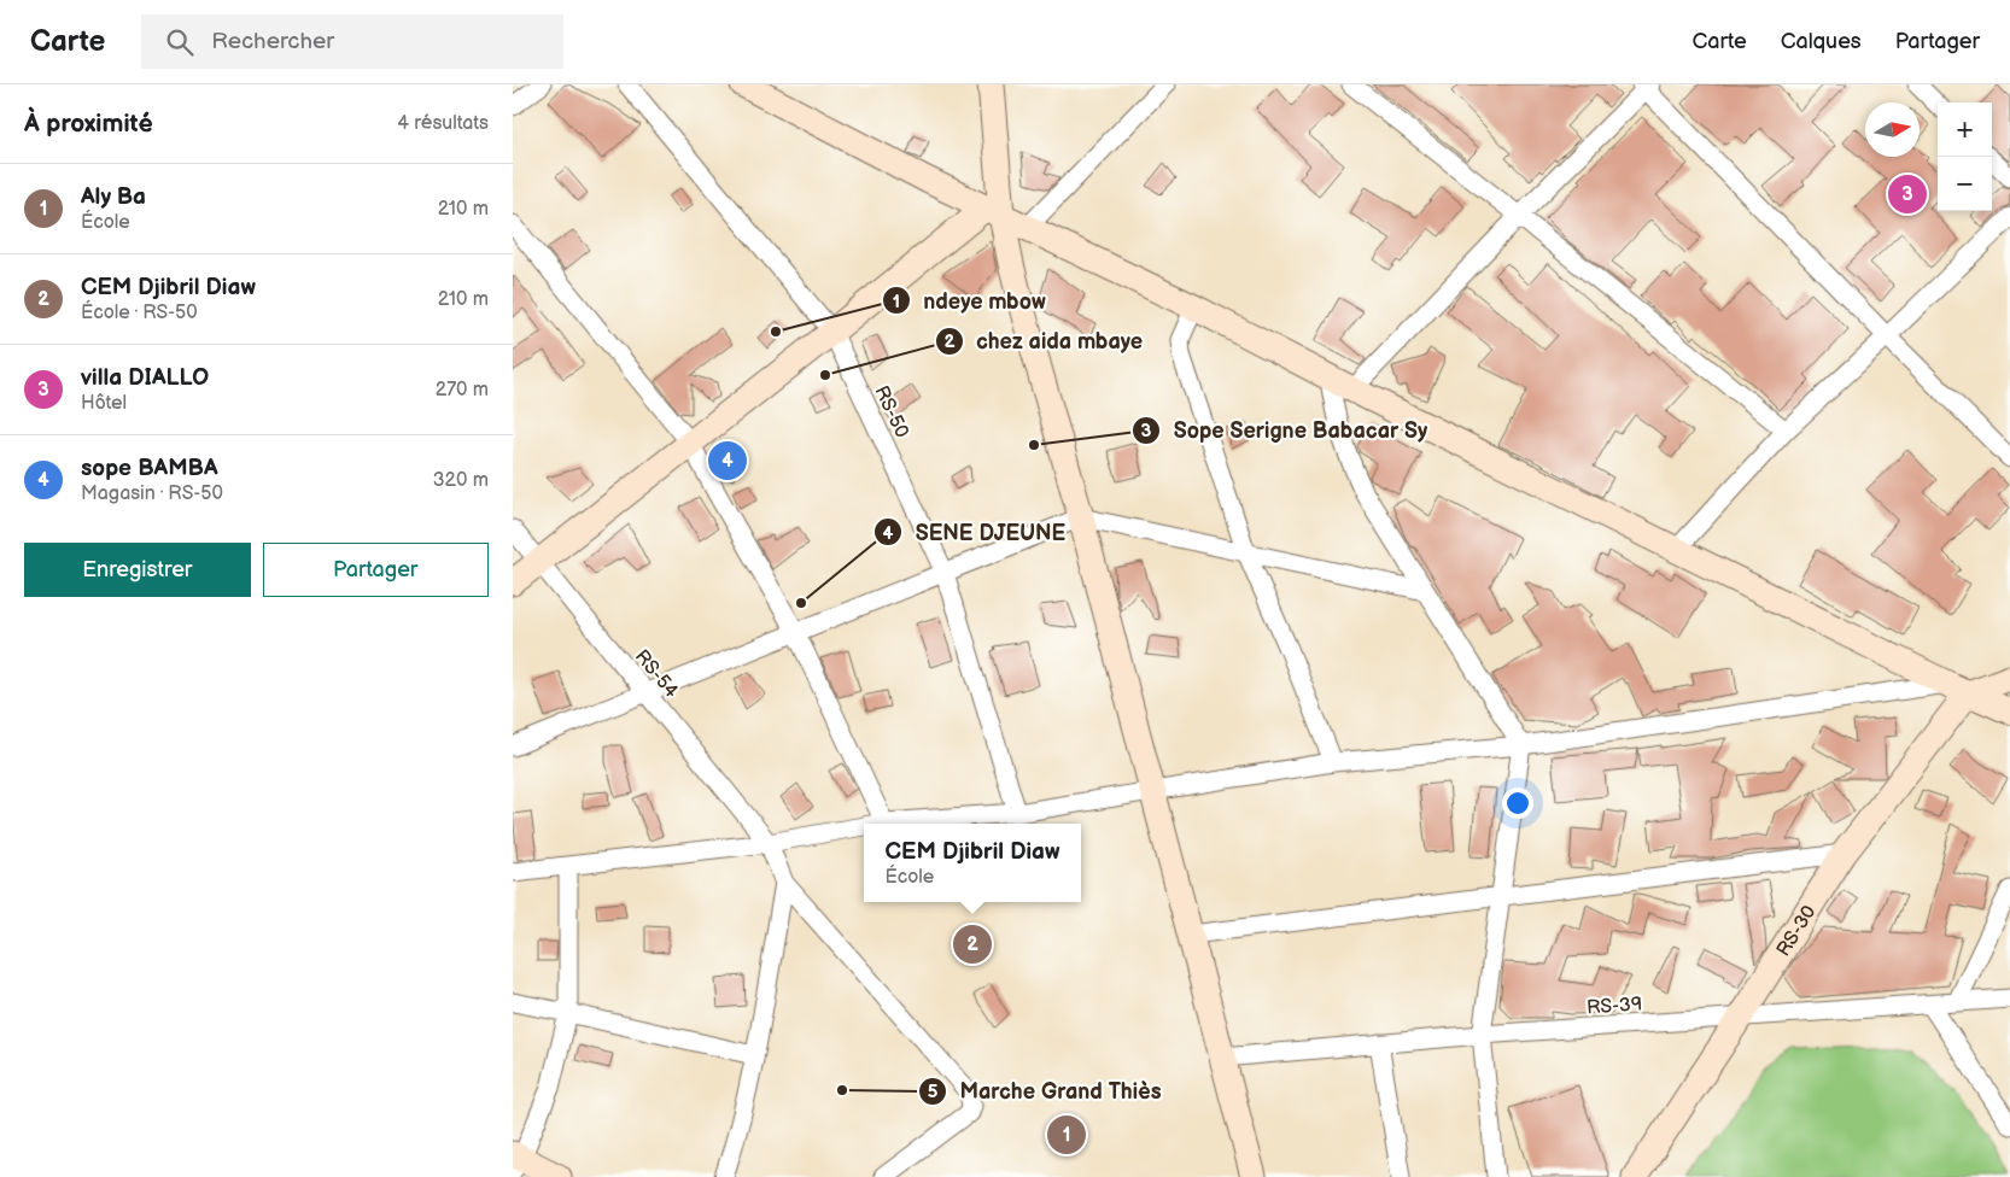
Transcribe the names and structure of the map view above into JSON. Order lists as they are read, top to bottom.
{
  "streets": {
    "street": [
      "RS-50",
      "RS-54",
      "RS-30",
      "RS-39"
    ]
  },
  "crossings": [
    ["RS-30", "RS-39"]
  ],
  "places": [
    "ndeye mbow",
    "chez aida mbaye",
    "Sope Serigne Babacar Sy",
    "SENE DJEUNE",
    "Marche Grand Thiès"
  ],
  "north": "right",
  "page": {
    "header": "Carte",
    "search": "Rechercher",
    "nav": ["Carte", "Calques", "Partager"],
    "heading": ["À proximité", "4 résultats"],
    "map_buttons": ["+", "−"],
    "list": [
      {
        "mark": "1",
        "name": "Aly Ba",
        "note": "École",
        "value": "210 m"
      },
      {
        "mark": "2",
        "name": "CEM Djibril Diaw",
        "note": "École · RS-50",
        "value": "210 m"
      },
      {
        "mark": "3",
        "name": "villa DIALLO",
        "note": "Hôtel",
        "value": "270 m"
      },
      {
        "mark": "4",
        "name": "sope BAMBA",
        "note": "Magasin · RS-50",
        "value": "320 m"
      }
    ],
    "pins": [
      "3",
      "4",
      "2",
      "1"
    ],
    "buttons": ["Enregistrer", "Partager"],
    "popup": ["CEM Djibril Diaw", "École"]
  }
}
